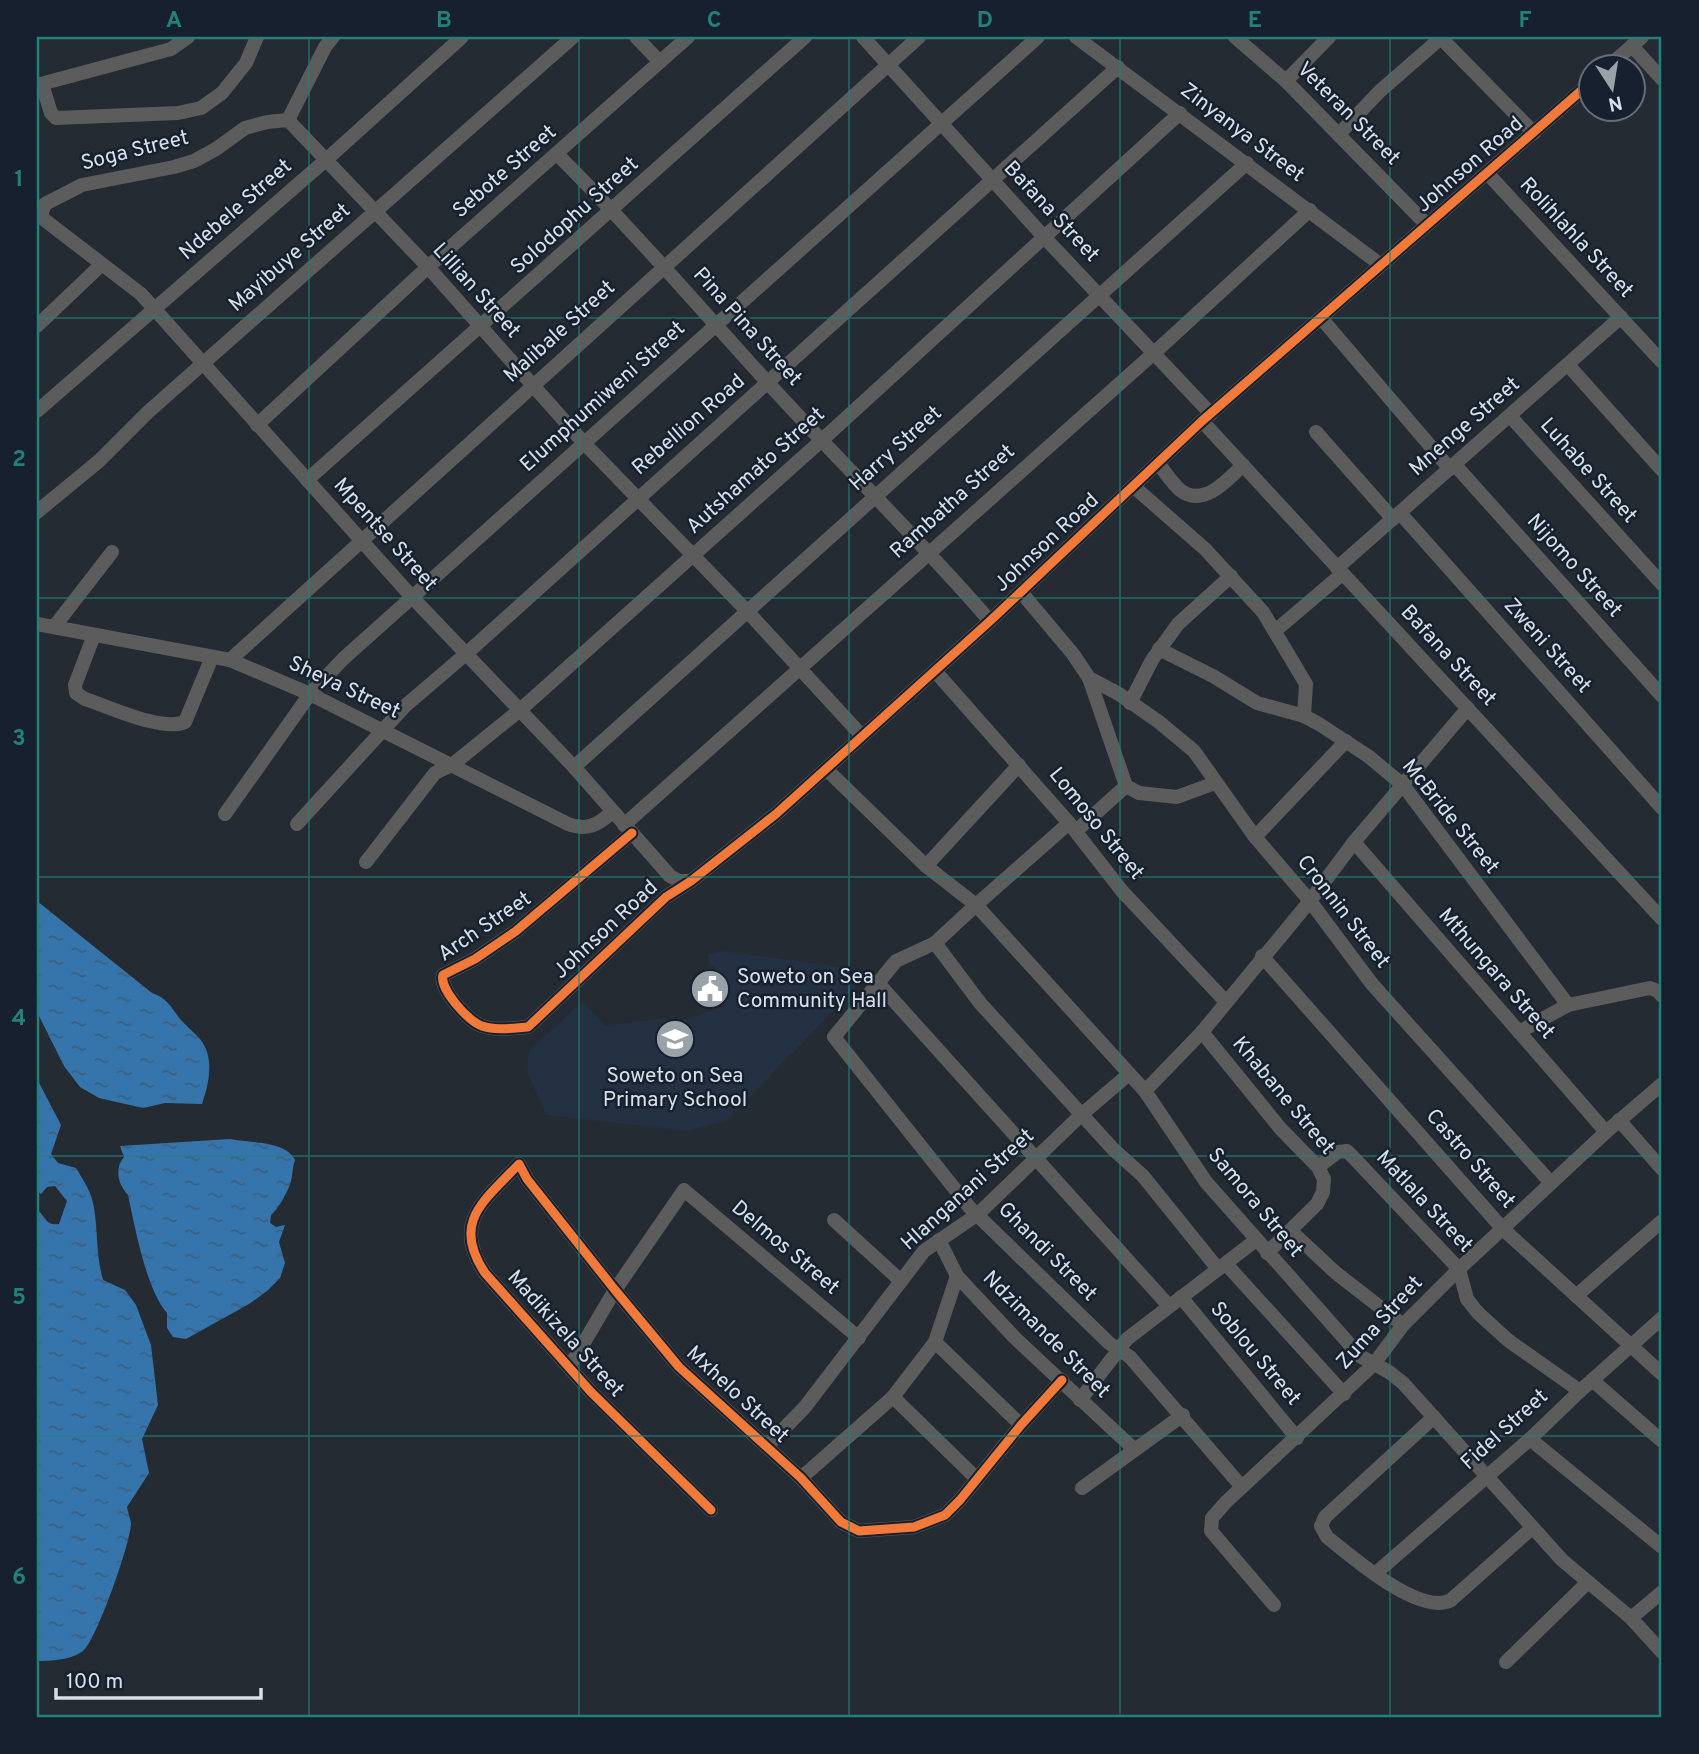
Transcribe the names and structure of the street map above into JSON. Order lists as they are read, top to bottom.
{
  "streets": {
    "street": [
      "Veteran Street",
      "Zinyanya Street",
      "Soga Street",
      "Johnson Road",
      "Sebote Street",
      "Ndebele Street",
      "Bafana Street",
      "Solodophu Street",
      "Rolihlahla Street",
      "Mayibuye Street",
      "Lillian Street",
      "Pina Pina Street",
      "Malibale Street",
      "Elumphumiweni Street",
      "Rebellion Road",
      "Mnenge Street",
      "Harry Street",
      "Autshamato Street",
      "Luhabe Street",
      "Rambatha Street",
      "Mpentse Street",
      "Nijomo Street",
      "Zweni Street",
      "Sheya Street",
      "McBride Street",
      "Lomoso Street",
      "Cronnin Street",
      "Arch Street",
      "Mthungara Street",
      "Khabane Street",
      "Castro Street",
      "Hlanganani Street",
      "Matlala Street",
      "Samora Street",
      "Delmos Street",
      "Ghandi Street",
      "Zuma Street",
      "Madikizela Street",
      "Ndzimande Street",
      "Soblou Street",
      "Mxhelo Street",
      "Fidel Street"
    ]
  },
  "crossings": [
    ["Veteran Street", "Johnson Road"],
    ["Zinyanya Street", "Johnson Road"],
    ["Zinyanya Street", "Rebellion Road"],
    ["Zinyanya Street", "Harry Street"],
    ["Zinyanya Street", "Autshamato Street"],
    ["Zinyanya Street", "Rambatha Street"],
    ["Soga Street", "Lillian Street"],
    ["Soga Street", "Mpentse Street"],
    ["Johnson Road", "Bafana Street"],
    ["Johnson Road", "Rolihlahla Street"],
    ["Johnson Road", "Lillian Street"],
    ["Johnson Road", "Pina Pina Street"],
    ["Johnson Road", "Mpentse Street"],
    ["Johnson Road", "Nijomo Street"],
    ["Johnson Road", "Lomoso Street"],
    ["Johnson Road", "Arch Street"],
    ["Johnson Road", "Samora Street"],
    ["Sebote Street", "Lillian Street"],
    ["Sebote Street", "Pina Pina Street"],
    ["Sebote Street", "Mpentse Street"],
    ["Ndebele Street", "Lillian Street"],
    ["Ndebele Street", "Mpentse Street"],
    ["Bafana Street", "Malibale Street"],
    ["Bafana Street", "Elumphumiweni Street"],
    ["Bafana Street", "Rebellion Road"],
    ["Bafana Street", "Mnenge Street"],
    ["Bafana Street", "Harry Street"],
    ["Bafana Street", "Autshamato Street"],
    ["Bafana Street", "Rambatha Street"],
    ["Solodophu Street", "Lillian Street"],
    ["Solodophu Street", "Pina Pina Street"],
    ["Solodophu Street", "Mpentse Street"],
    ["Rolihlahla Street", "Mnenge Street"],
    ["Mayibuye Street", "Lillian Street"],
    ["Mayibuye Street", "Mpentse Street"],
    ["Lillian Street", "Malibale Street"],
    ["Lillian Street", "Elumphumiweni Street"],
    ["Lillian Street", "Rebellion Road"],
    ["Lillian Street", "Harry Street"],
    ["Lillian Street", "Autshamato Street"],
    ["Lillian Street", "Rambatha Street"],
    ["Pina Pina Street", "Malibale Street"],
    ["Pina Pina Street", "Elumphumiweni Street"],
    ["Pina Pina Street", "Rebellion Road"],
    ["Pina Pina Street", "Harry Street"],
    ["Pina Pina Street", "Autshamato Street"],
    ["Pina Pina Street", "Rambatha Street"],
    ["Malibale Street", "Mpentse Street"],
    ["Malibale Street", "Sheya Street"],
    ["Elumphumiweni Street", "Mpentse Street"],
    ["Elumphumiweni Street", "Sheya Street"],
    ["Rebellion Road", "Mpentse Street"],
    ["Rebellion Road", "Sheya Street"],
    ["Mnenge Street", "Luhabe Street"],
    ["Mnenge Street", "Nijomo Street"],
    ["Mnenge Street", "Zweni Street"],
    ["Harry Street", "Mpentse Street"],
    ["Autshamato Street", "Mpentse Street"],
    ["Autshamato Street", "Sheya Street"],
    ["Rambatha Street", "Mpentse Street"],
    ["Rambatha Street", "Arch Street"],
    ["Mpentse Street", "Sheya Street"],
    ["Mpentse Street", "Arch Street"],
    ["Cronnin Street", "Zuma Street"],
    ["Mthungara Street", "Zuma Street"],
    ["Khabane Street", "Matlala Street"],
    ["Khabane Street", "Samora Street"],
    ["Castro Street", "Zuma Street"],
    ["Castro Street", "Fidel Street"],
    ["Hlanganani Street", "Samora Street"],
    ["Hlanganani Street", "Delmos Street"],
    ["Hlanganani Street", "Ghandi Street"],
    ["Hlanganani Street", "Ndzimande Street"],
    ["Hlanganani Street", "Soblou Street"],
    ["Hlanganani Street", "Mxhelo Street"],
    ["Matlala Street", "Zuma Street"],
    ["Matlala Street", "Fidel Street"],
    ["Samora Street", "Zuma Street"],
    ["Samora Street", "Fidel Street"],
    ["Delmos Street", "Mxhelo Street"],
    ["Ghandi Street", "Zuma Street"],
    ["Ghandi Street", "Soblou Street"],
    ["Zuma Street", "Soblou Street"],
    ["Madikizela Street", "Mxhelo Street"],
    ["Ndzimande Street", "Mxhelo Street"]
  ],
  "places": {
    "public building": ["Soweto on Sea Community Hall"],
    "school or university": ["Soweto on Sea Primary School"]
  },
  "scale_bar": "100 m",
  "north": "bottom",
  "grid": {
    "columns": [
      "A",
      "B",
      "C",
      "D",
      "E",
      "F"
    ],
    "rows": [
      "1",
      "2",
      "3",
      "4",
      "5",
      "6"
    ]
  }
}
